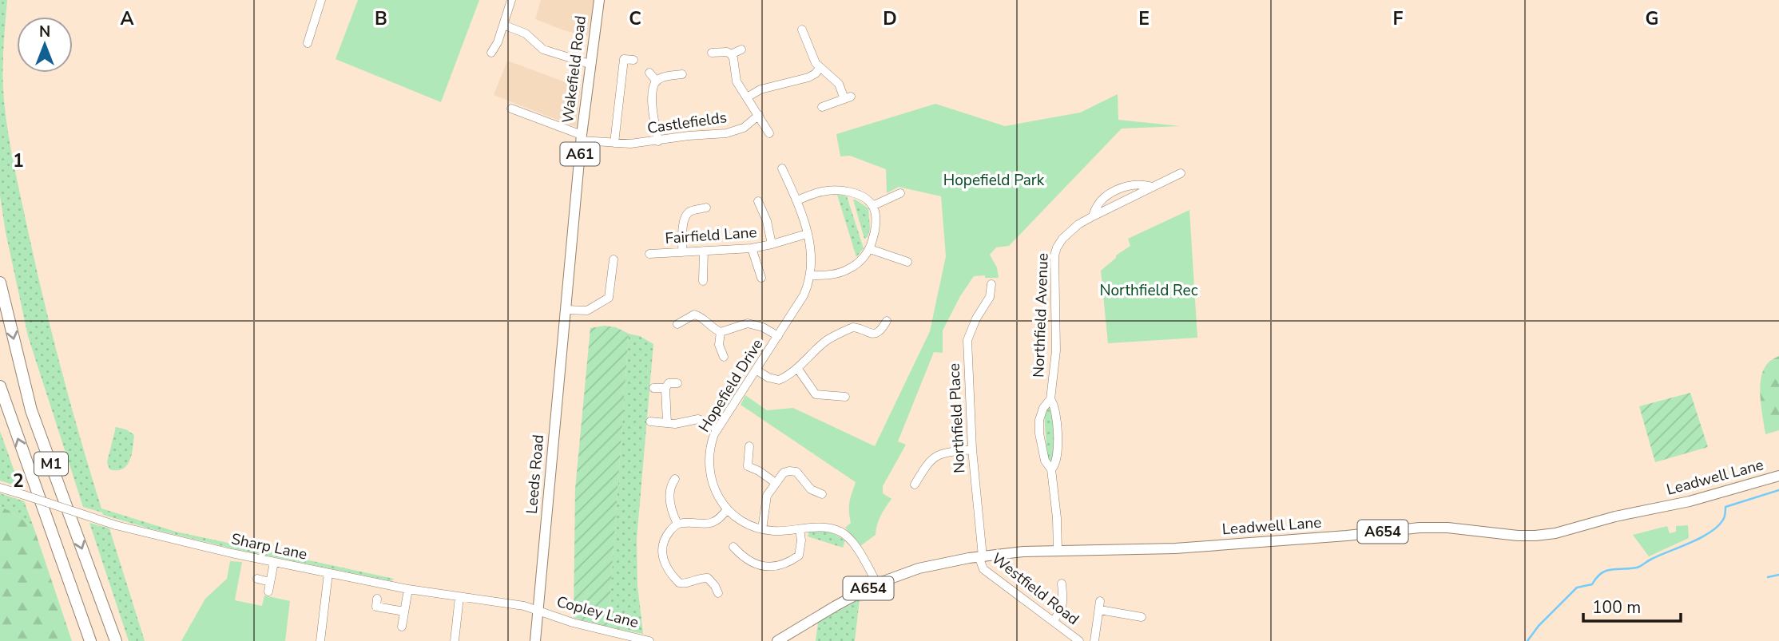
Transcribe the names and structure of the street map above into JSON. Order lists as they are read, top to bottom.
{
  "streets": {
    "highway": ["M1"],
    "main road": [
      "Wakefield Road",
      "A61",
      "Leeds Road",
      "Leadwell Lane",
      "A654"
    ],
    "street": [
      "Castlefields",
      "Fairfield Lane",
      "Northfield Avenue",
      "Hopefield Drive",
      "Northfield Place",
      "Sharp Lane",
      "Westfield Road",
      "Copley Lane"
    ]
  },
  "crossings": [
    ["Wakefield Road", "Castlefields"],
    ["Wakefield Road", "Leeds Road"],
    ["Fairfield Lane", "Hopefield Drive"],
    ["Northfield Avenue", "Leadwell Lane"],
    ["Hopefield Drive", "Leadwell Lane"],
    ["Northfield Place", "Leadwell Lane"],
    ["Northfield Place", "Westfield Road"],
    ["Leeds Road", "Sharp Lane"],
    ["Leeds Road", "Copley Lane"],
    ["Leadwell Lane", "Westfield Road"],
    ["Sharp Lane", "Copley Lane"]
  ],
  "parks": ["Hopefield Park", "Northfield Rec"],
  "scale_bar": "100 m",
  "north": "top",
  "grid": {
    "columns": [
      "A",
      "B",
      "C",
      "D",
      "E",
      "F",
      "G"
    ],
    "rows": ["1", "2"]
  }
}
